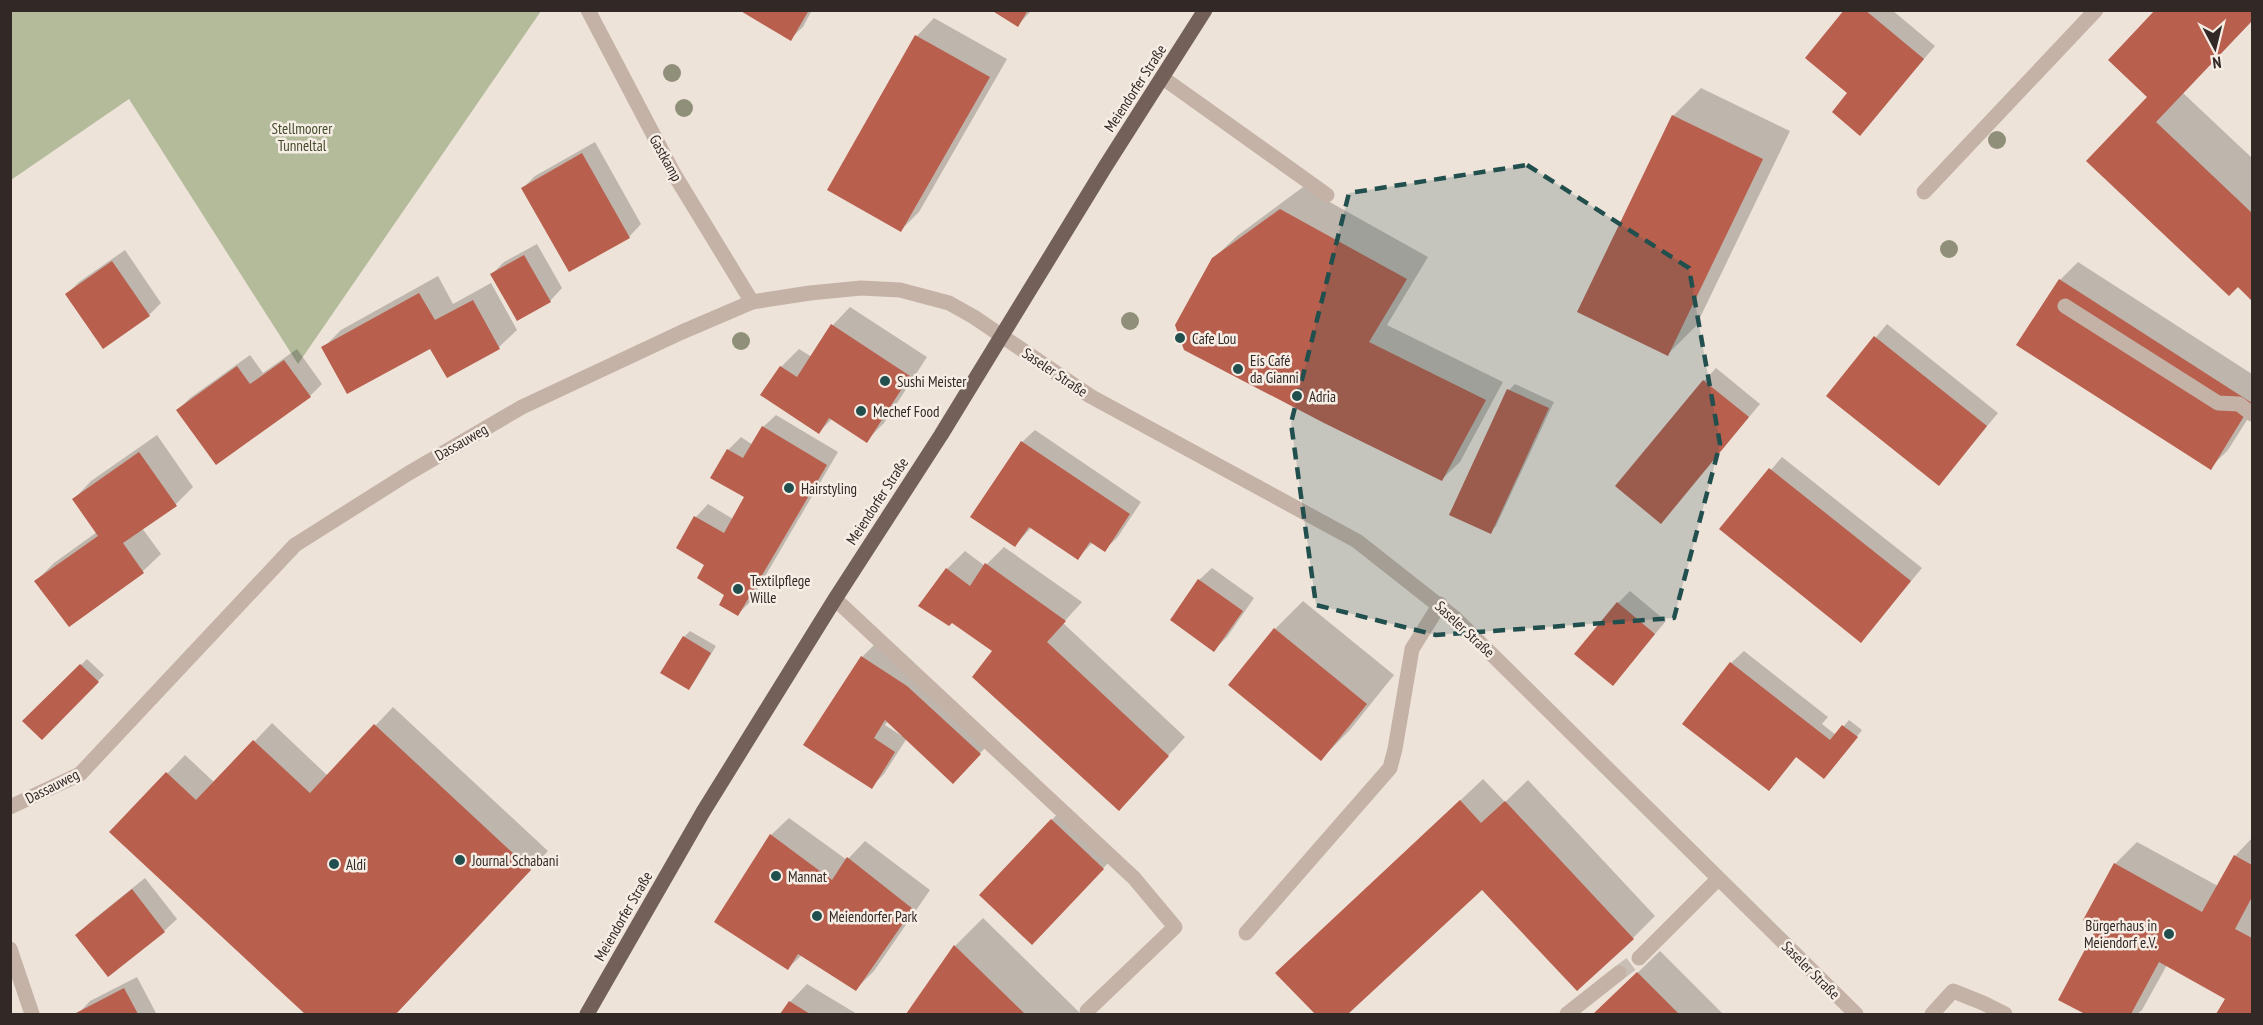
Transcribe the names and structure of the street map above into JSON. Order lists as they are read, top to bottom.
{
  "streets": {
    "main road": ["Meiendorfer Straße"],
    "street": ["Gastkamp", "Saseler Straße", "Dassauweg"]
  },
  "crossings": [
    ["Meiendorfer Straße", "Saseler Straße"],
    ["Meiendorfer Straße", "Dassauweg"],
    ["Gastkamp", "Dassauweg"],
    ["Saseler Straße", "Dassauweg"]
  ],
  "parks": ["Stellmoorer Tunneltal"],
  "places": [
    "Cafe Lou",
    "Eis Café da Gianni",
    "Sushi Meister",
    "Adria",
    "Mechef Food",
    "Hairstyling",
    "Textilpflege Wille",
    "Journal Schabani",
    "Aldi",
    "Mannat",
    "Meiendorfer Park",
    "Bürgerhaus in Meiendorf e.V."
  ],
  "north": "bottom"
}
